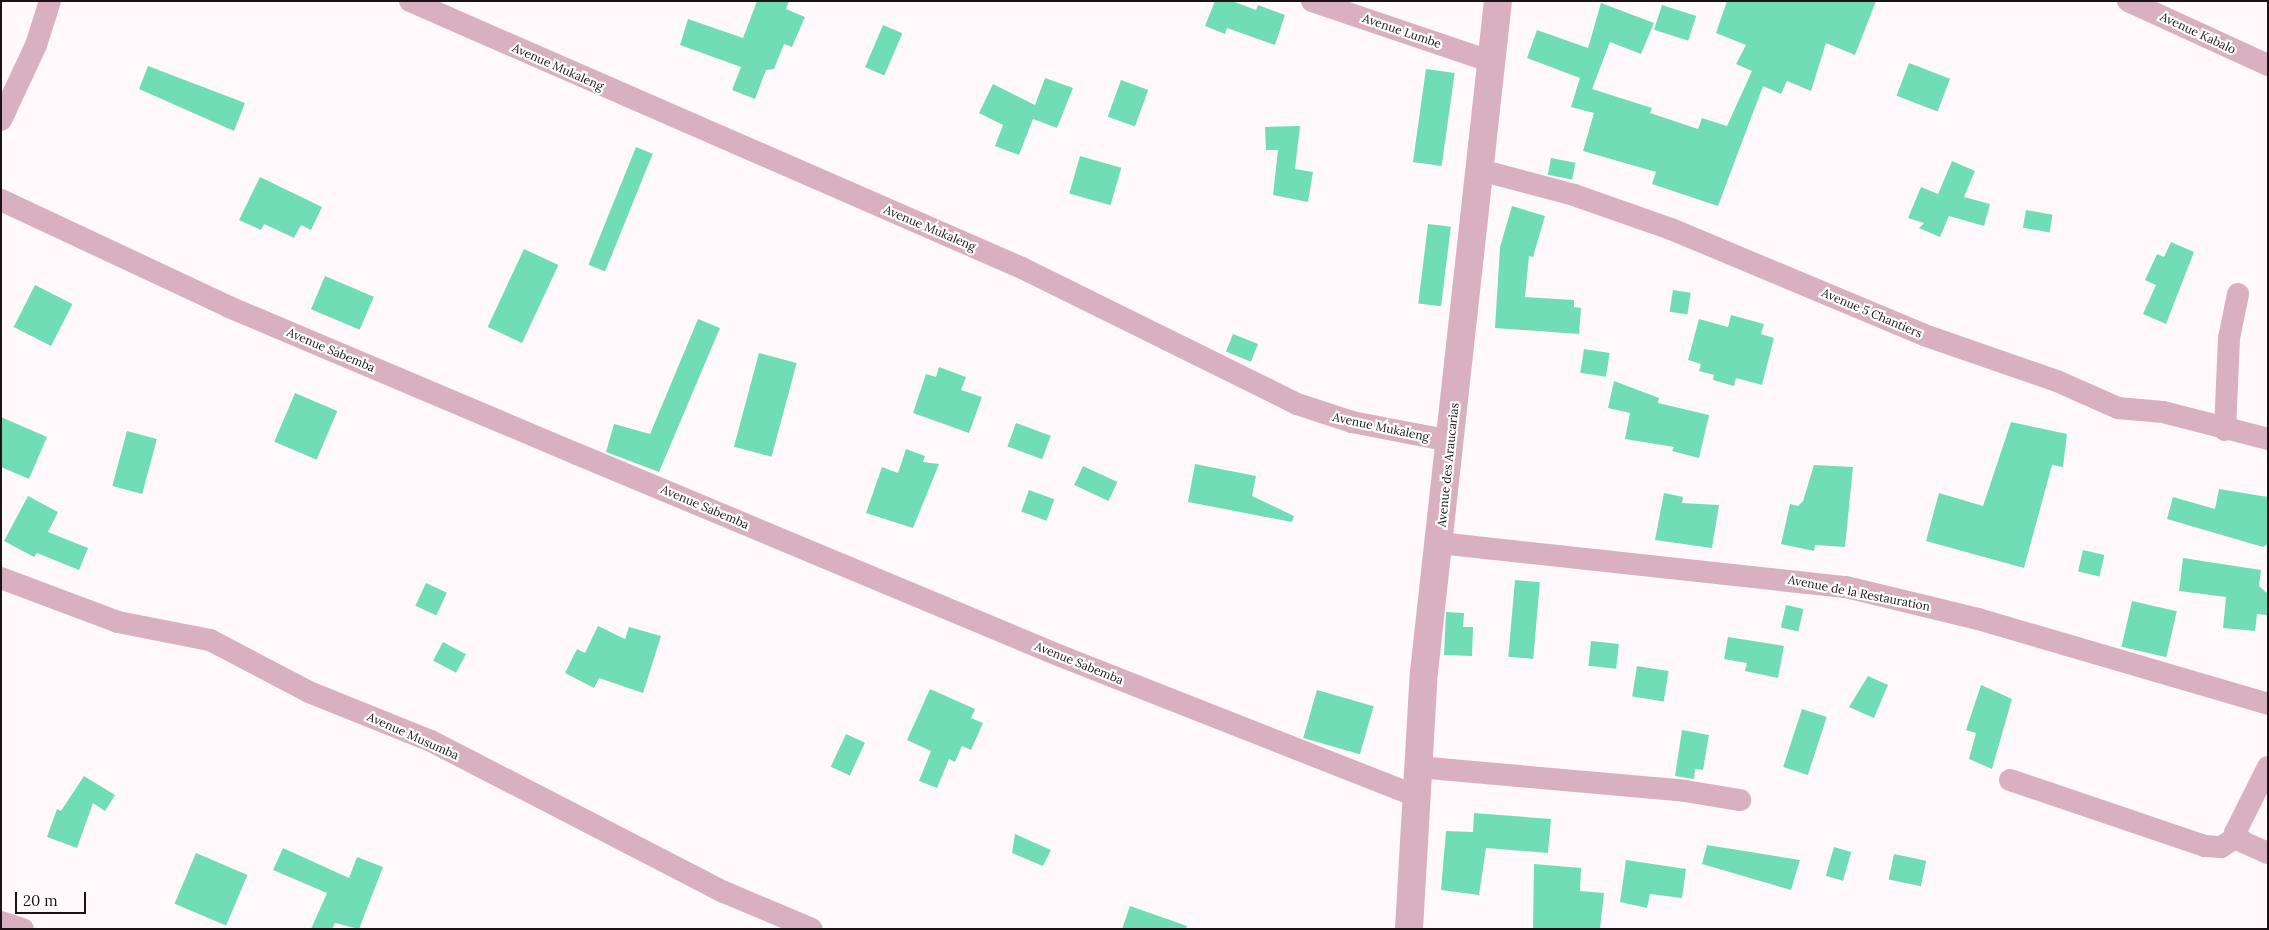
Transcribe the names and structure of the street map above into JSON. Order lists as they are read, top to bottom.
{
  "streets": {
    "street": [
      "Avenue Lumbe",
      "Avenue Kabalo",
      "Avenue Mukaleng",
      "Avenue 5 Chantiers",
      "Avenue Sabemba",
      "Avenue des Araucarias",
      "Avenue de la Restauration",
      "Avenue Musumba"
    ]
  },
  "crossings": [
    ["Avenue Lumbe", "Avenue des Araucarias"],
    ["Avenue Mukaleng", "Avenue des Araucarias"],
    ["Avenue 5 Chantiers", "Avenue des Araucarias"],
    ["Avenue Sabemba", "Avenue des Araucarias"],
    ["Avenue des Araucarias", "Avenue de la Restauration"]
  ],
  "scale_bar": "20 m"
}
